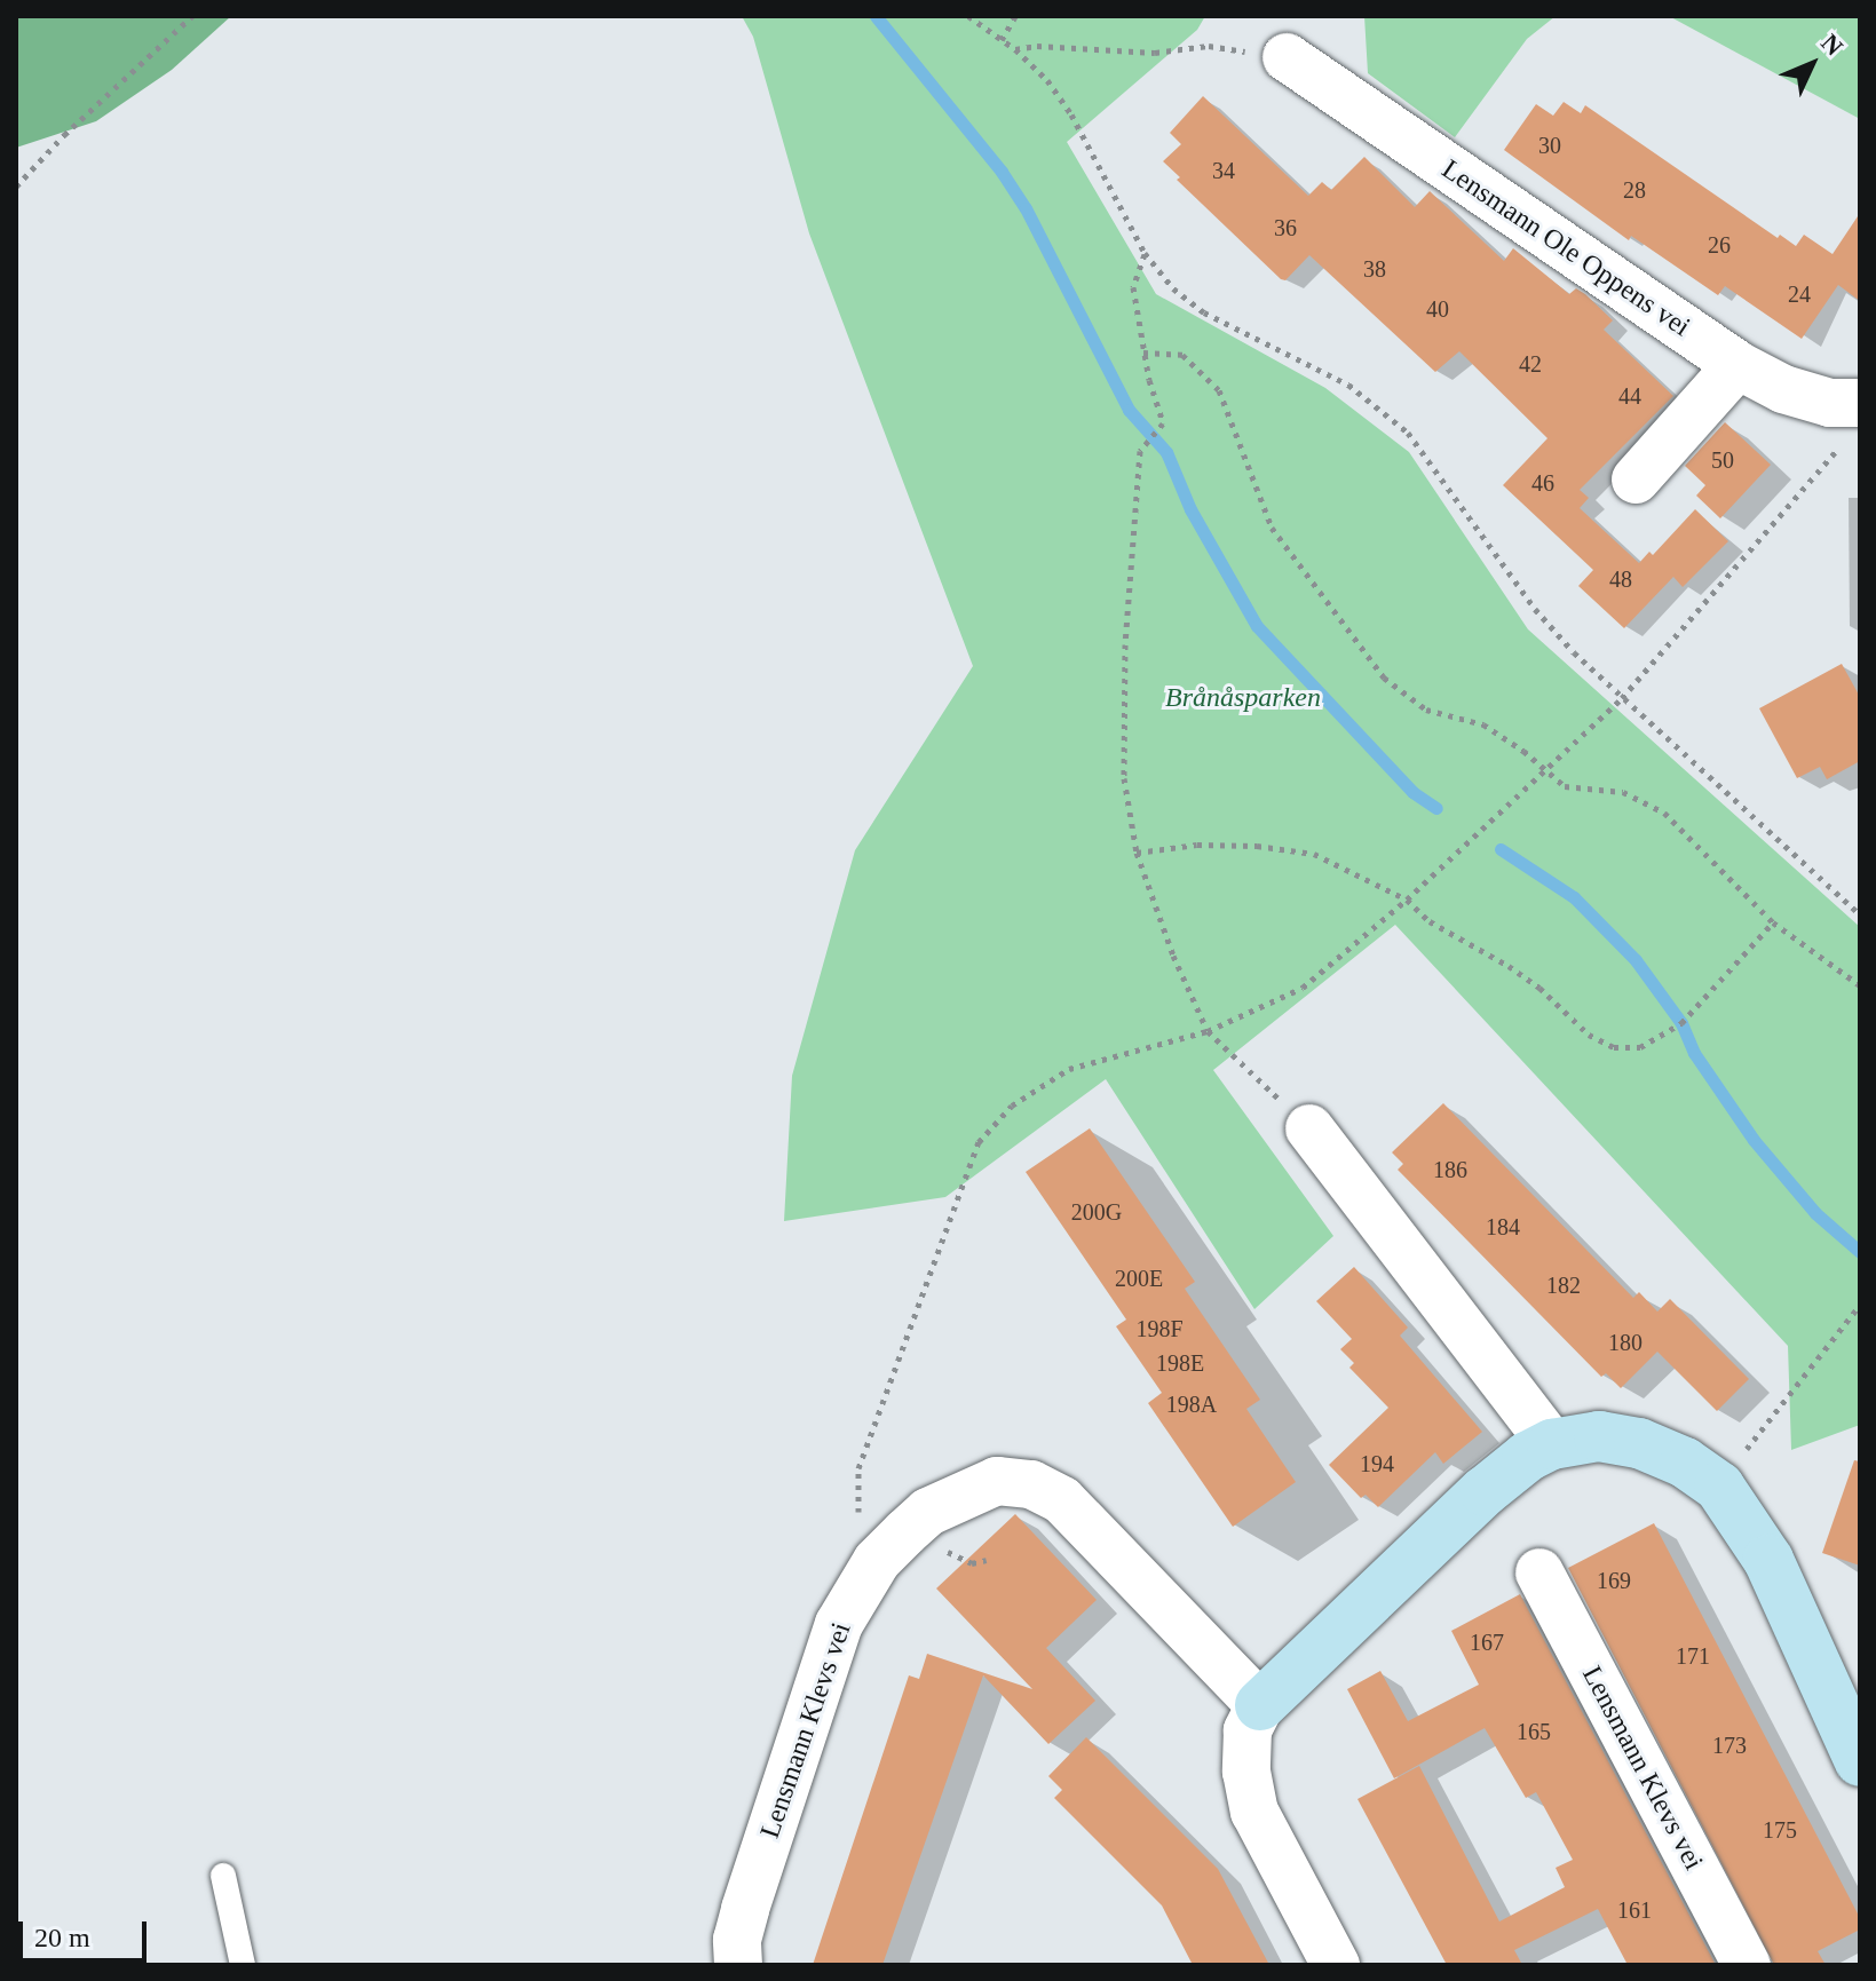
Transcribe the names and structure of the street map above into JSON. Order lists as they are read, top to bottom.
{
  "streets": {
    "street": ["Lensmann Ole Oppens vei", "Lensmann Klevs vei"]
  },
  "parks": ["Brånåsparken"],
  "house_numbers": [
    "30",
    "34",
    "28",
    "36",
    "26",
    "38",
    "24",
    "40",
    "42",
    "44",
    "50",
    "46",
    "48",
    "186",
    "200G",
    "184",
    "200E",
    "182",
    "198F",
    "180",
    "198E",
    "198A",
    "194",
    "169",
    "167",
    "171",
    "165",
    "173",
    "175",
    "161"
  ],
  "scale_bar": "20 m",
  "north": "top right"
}
